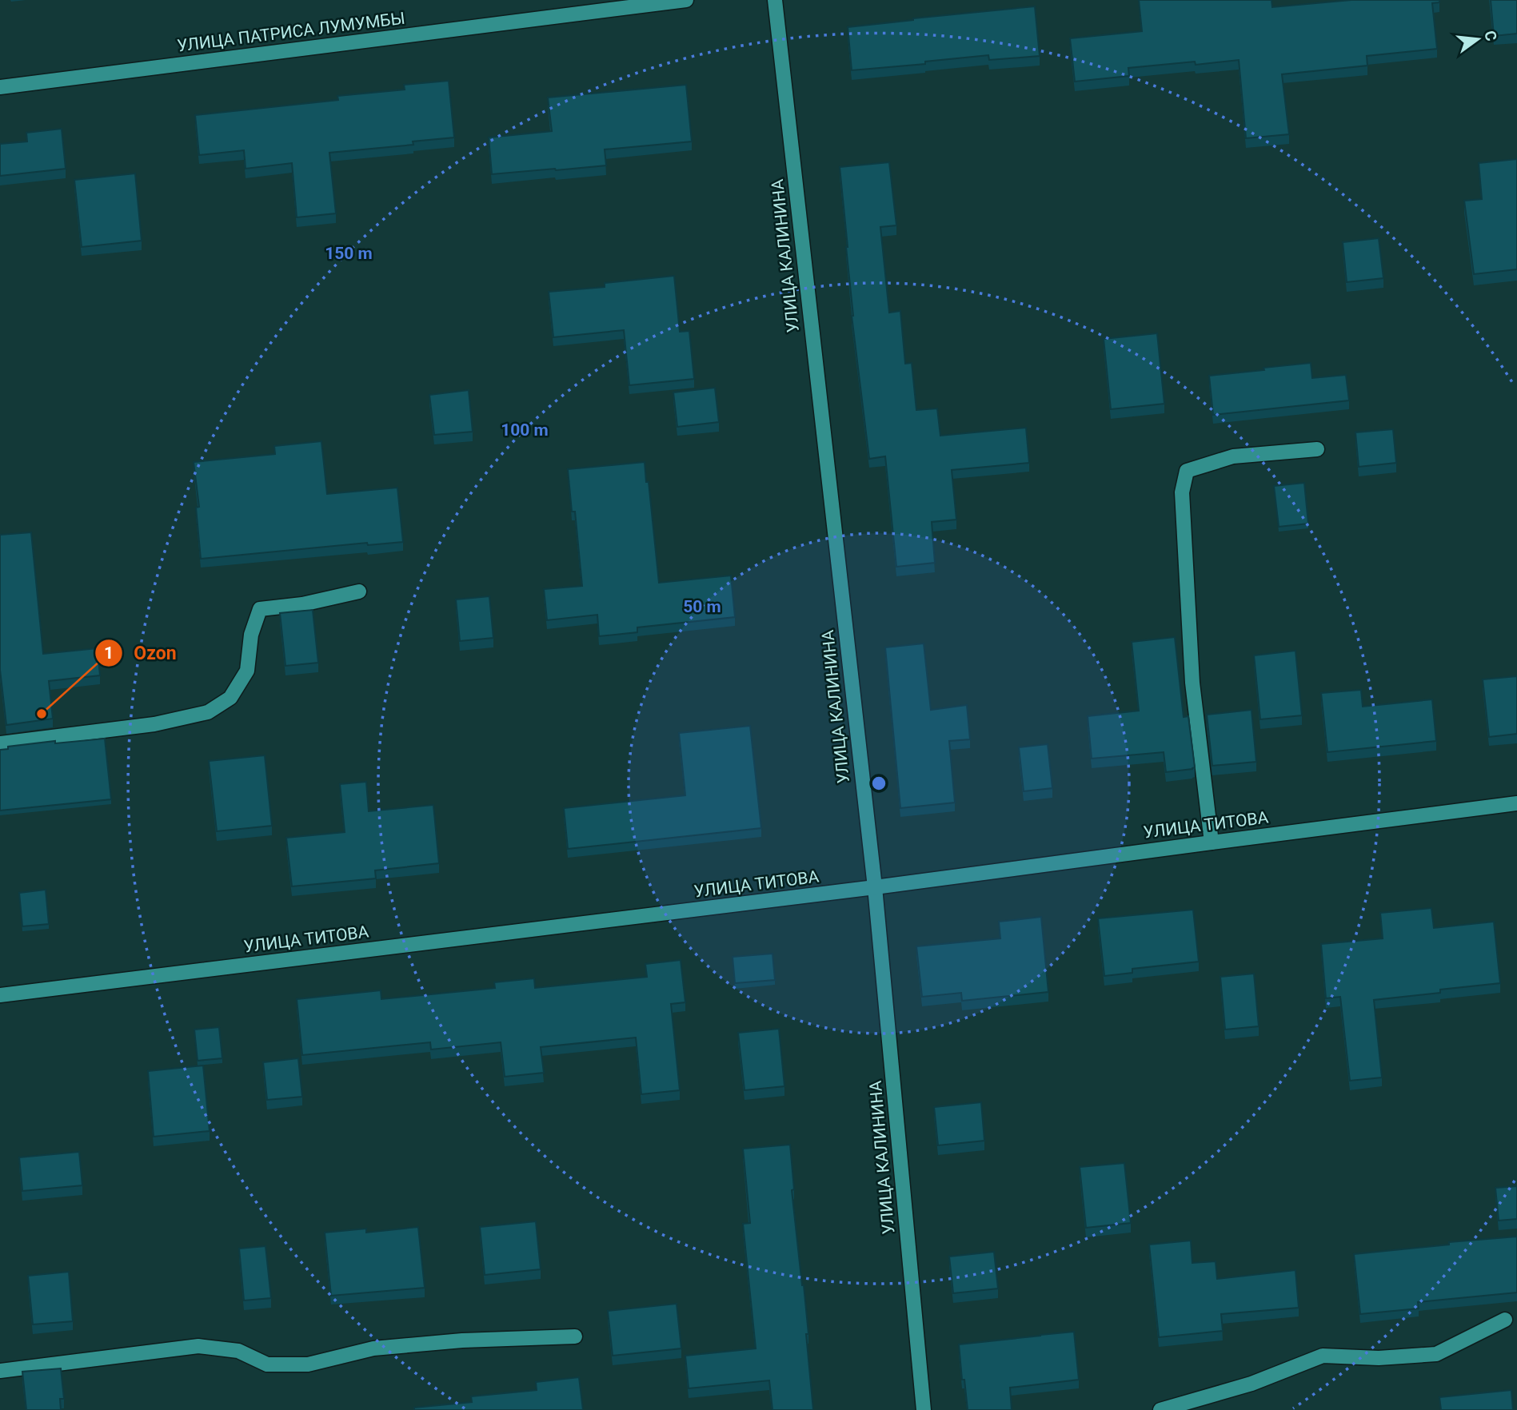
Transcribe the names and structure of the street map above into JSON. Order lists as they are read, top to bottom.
{
  "streets": {
    "street": ["УЛИЦА ПАТРИСА ЛУМУМБЫ", "УЛИЦА КАЛИНИНА", "УЛИЦА ТИТОВА"]
  },
  "crossings": [
    ["УЛИЦА КАЛИНИНА", "УЛИЦА ТИТОВА"]
  ],
  "places": ["Ozon"],
  "north": "right",
  "rings": ["150 m", "100 m", "50 m"]
}
